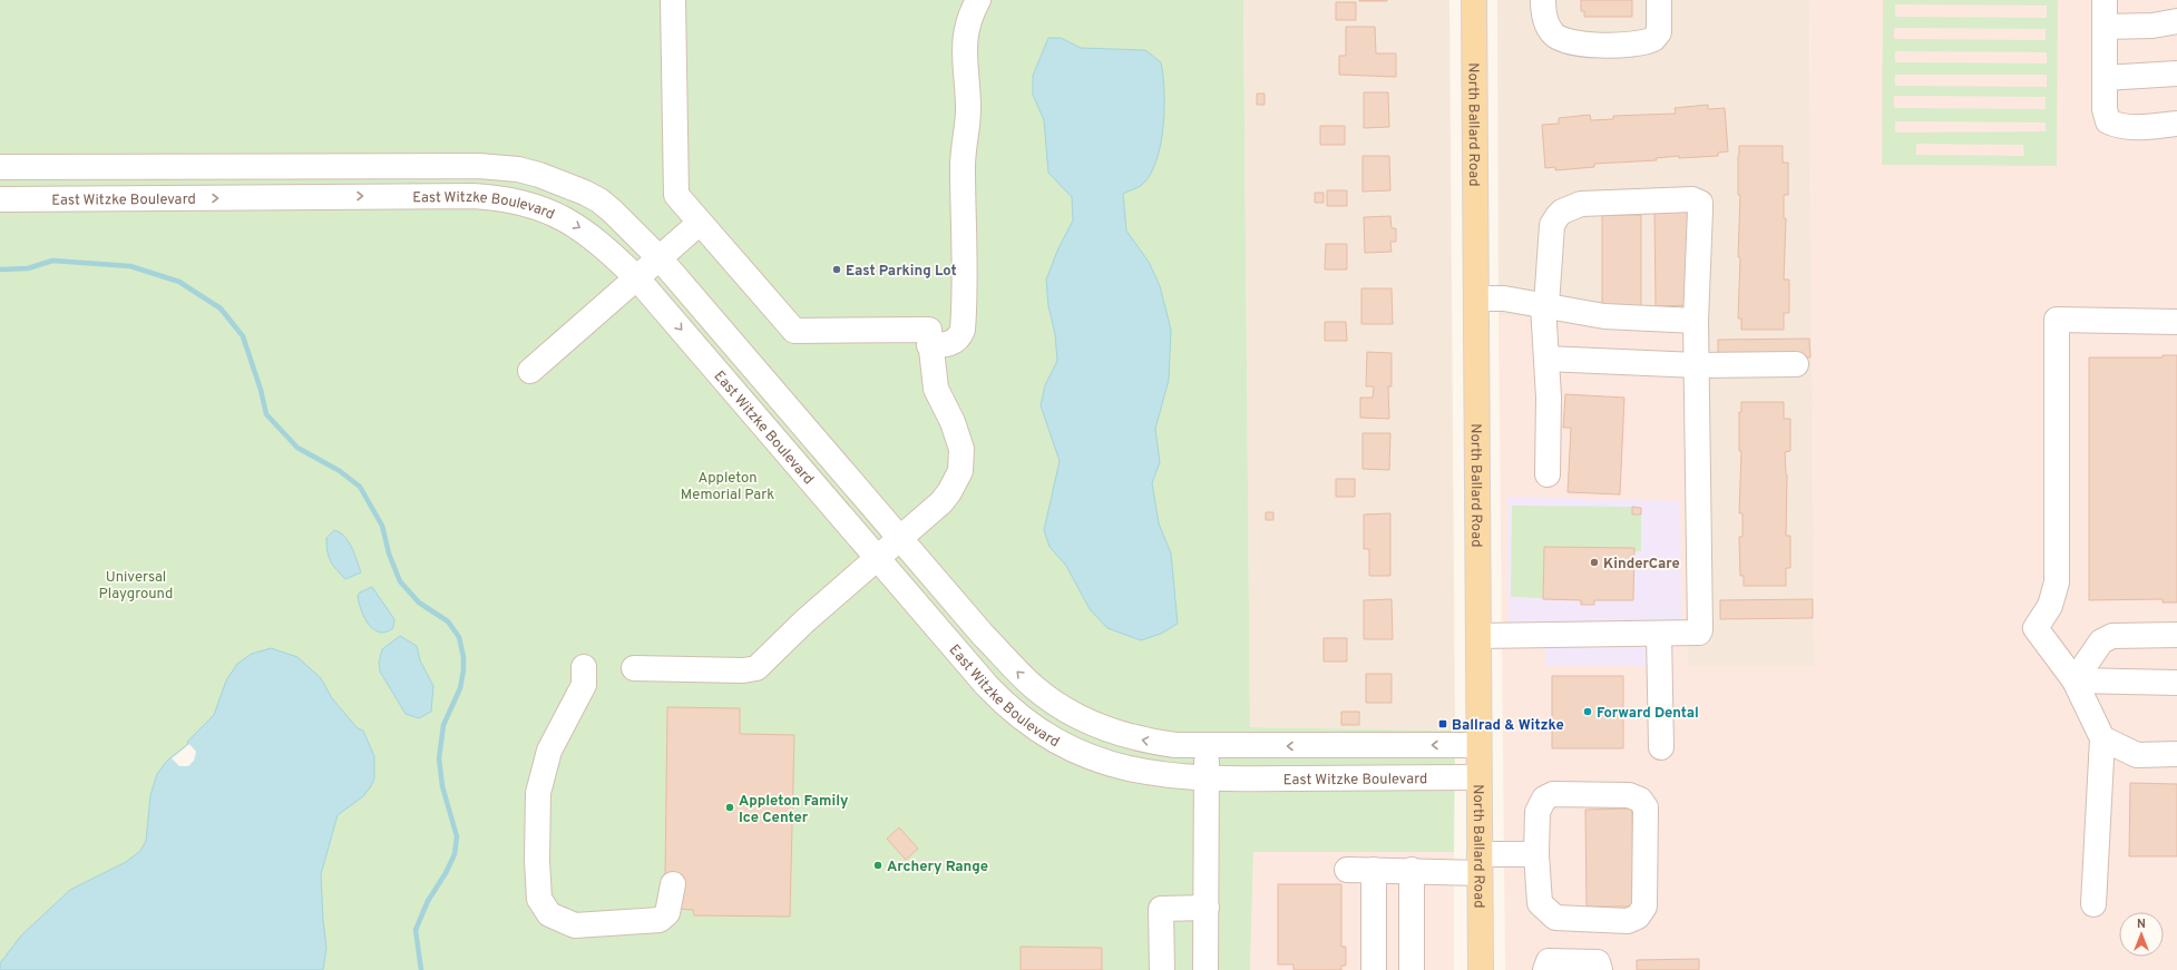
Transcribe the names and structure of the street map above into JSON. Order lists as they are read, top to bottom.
{
  "streets": {
    "main road": ["North Ballard Road"],
    "street": ["East Witzke Boulevard"]
  },
  "crossings": [
    ["North Ballard Road", "East Witzke Boulevard"]
  ],
  "parks": ["Appleton Memorial Park", "Universal Playground"],
  "places": {
    "other": [
      "East Parking Lot",
      "KinderCare",
      "Forward Dental",
      "Appleton Family Ice Center",
      "Archery Range"
    ],
    "transit": ["Ballrad & Witzke"]
  },
  "north": "top"
}
